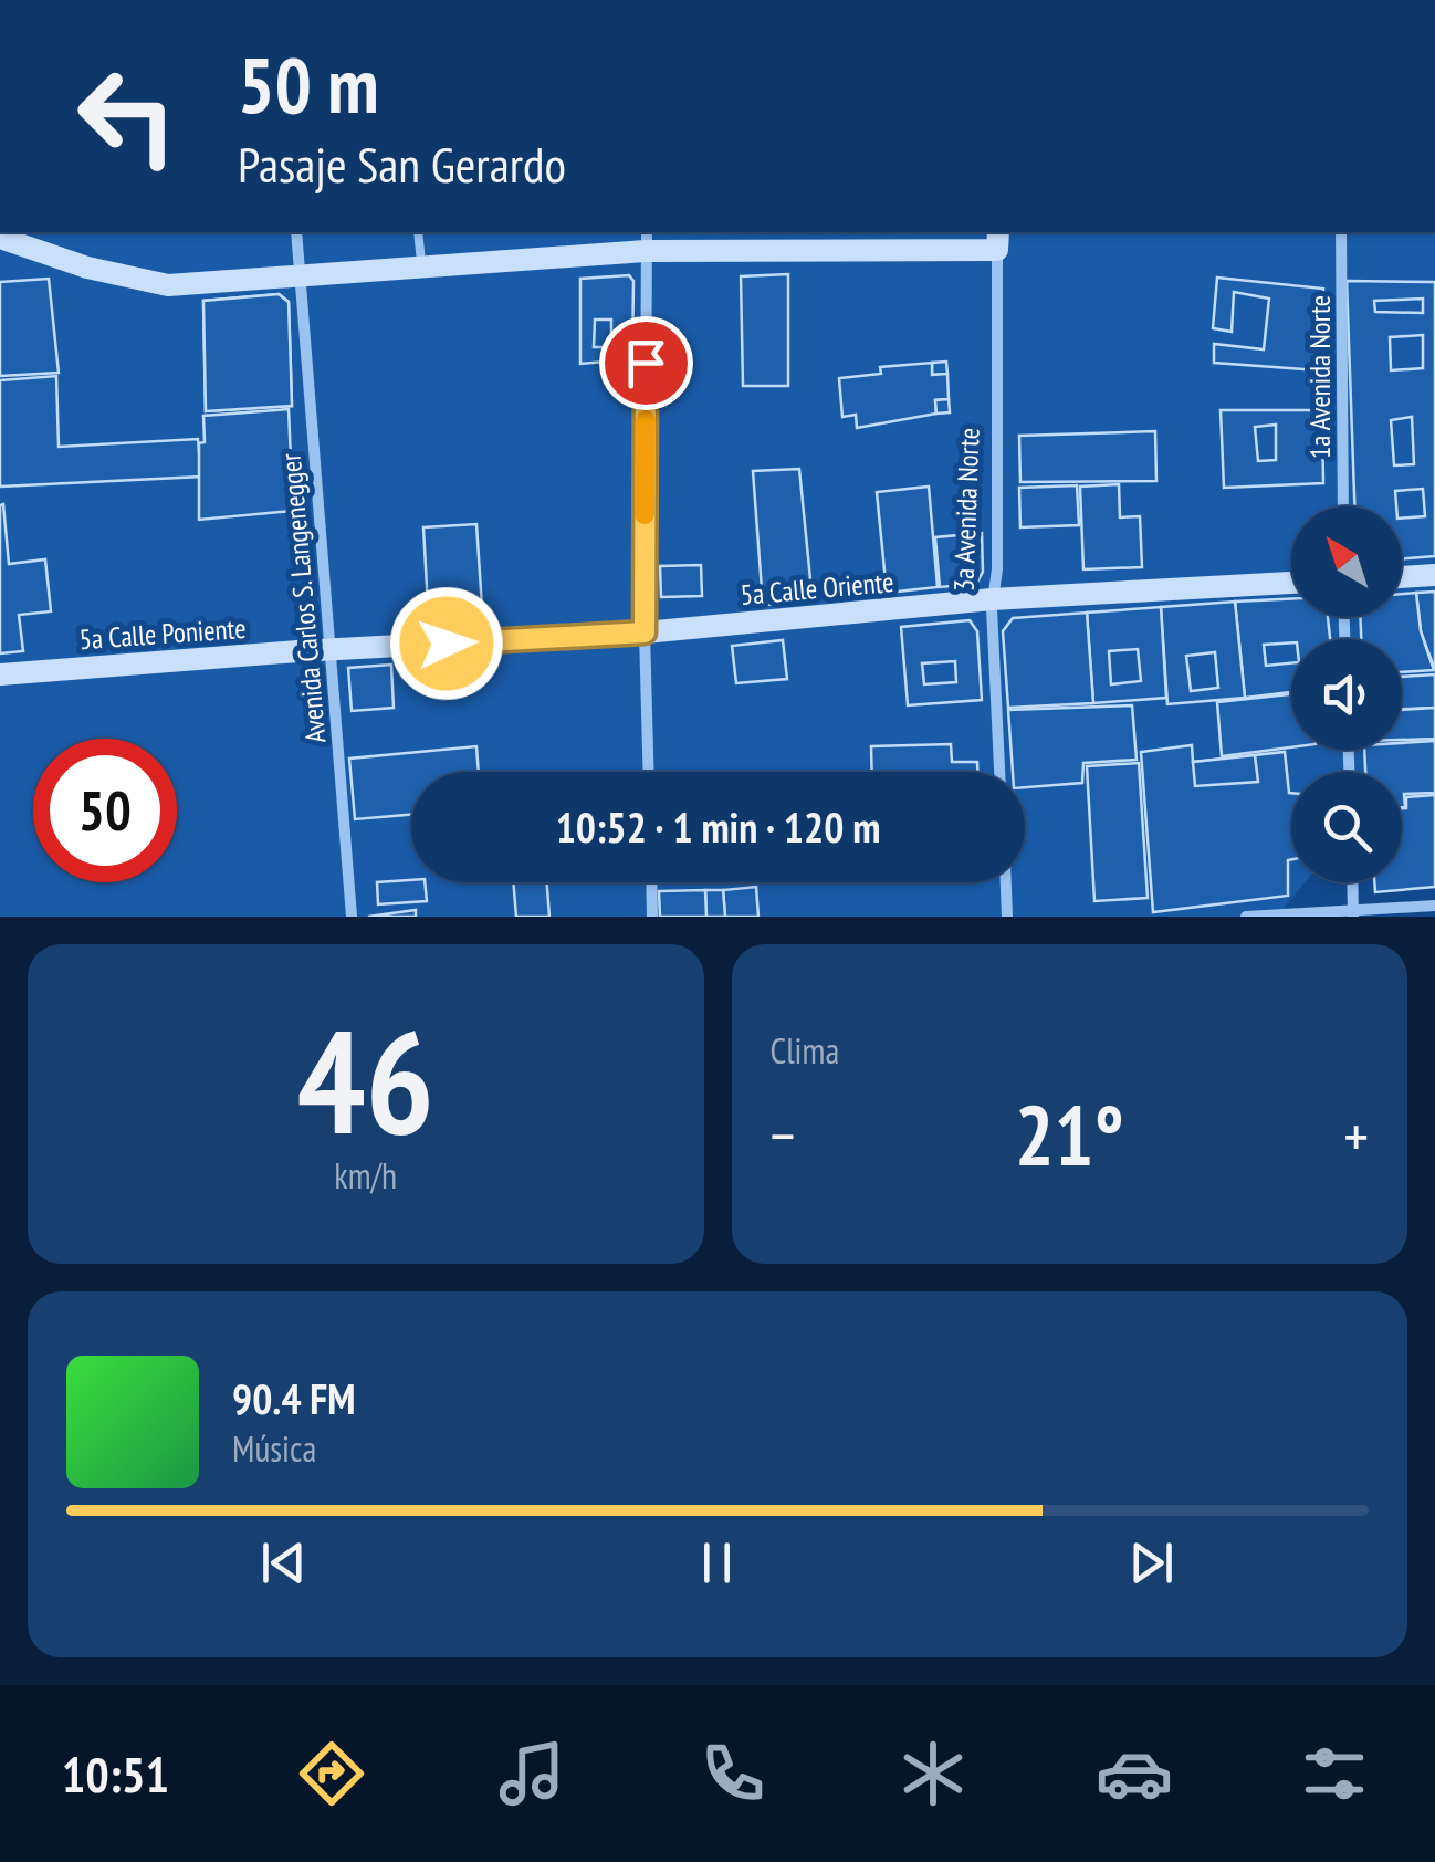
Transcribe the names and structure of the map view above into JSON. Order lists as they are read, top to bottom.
{
  "streets": {
    "main road": ["5a Calle Oriente", "5a Calle Poniente"],
    "street": ["1a Avenida Norte", "3a Avenida Norte", "Avenida Carlos S. Langenegger"]
  },
  "crossings": [
    ["3a Avenida Norte", "5a Calle Oriente"],
    ["5a Calle Oriente", "Avenida Carlos S. Langenegger"],
    ["5a Calle Oriente", "5a Calle Poniente"],
    ["Avenida Carlos S. Langenegger", "5a Calle Poniente"]
  ],
  "north": "top left",
  "page": {
    "turn": ["50 m", "Pasaje San Gerardo"],
    "limit": "50",
    "trip": "10:52 · 1 min · 120 m",
    "tile": [
      ["46", "km/h"],
      "Clima"
    ],
    "heat": ["−", "21°", "+"],
    "song": ["90.4 FM", "Música"],
    "tabs": "10:51"
  }
}
